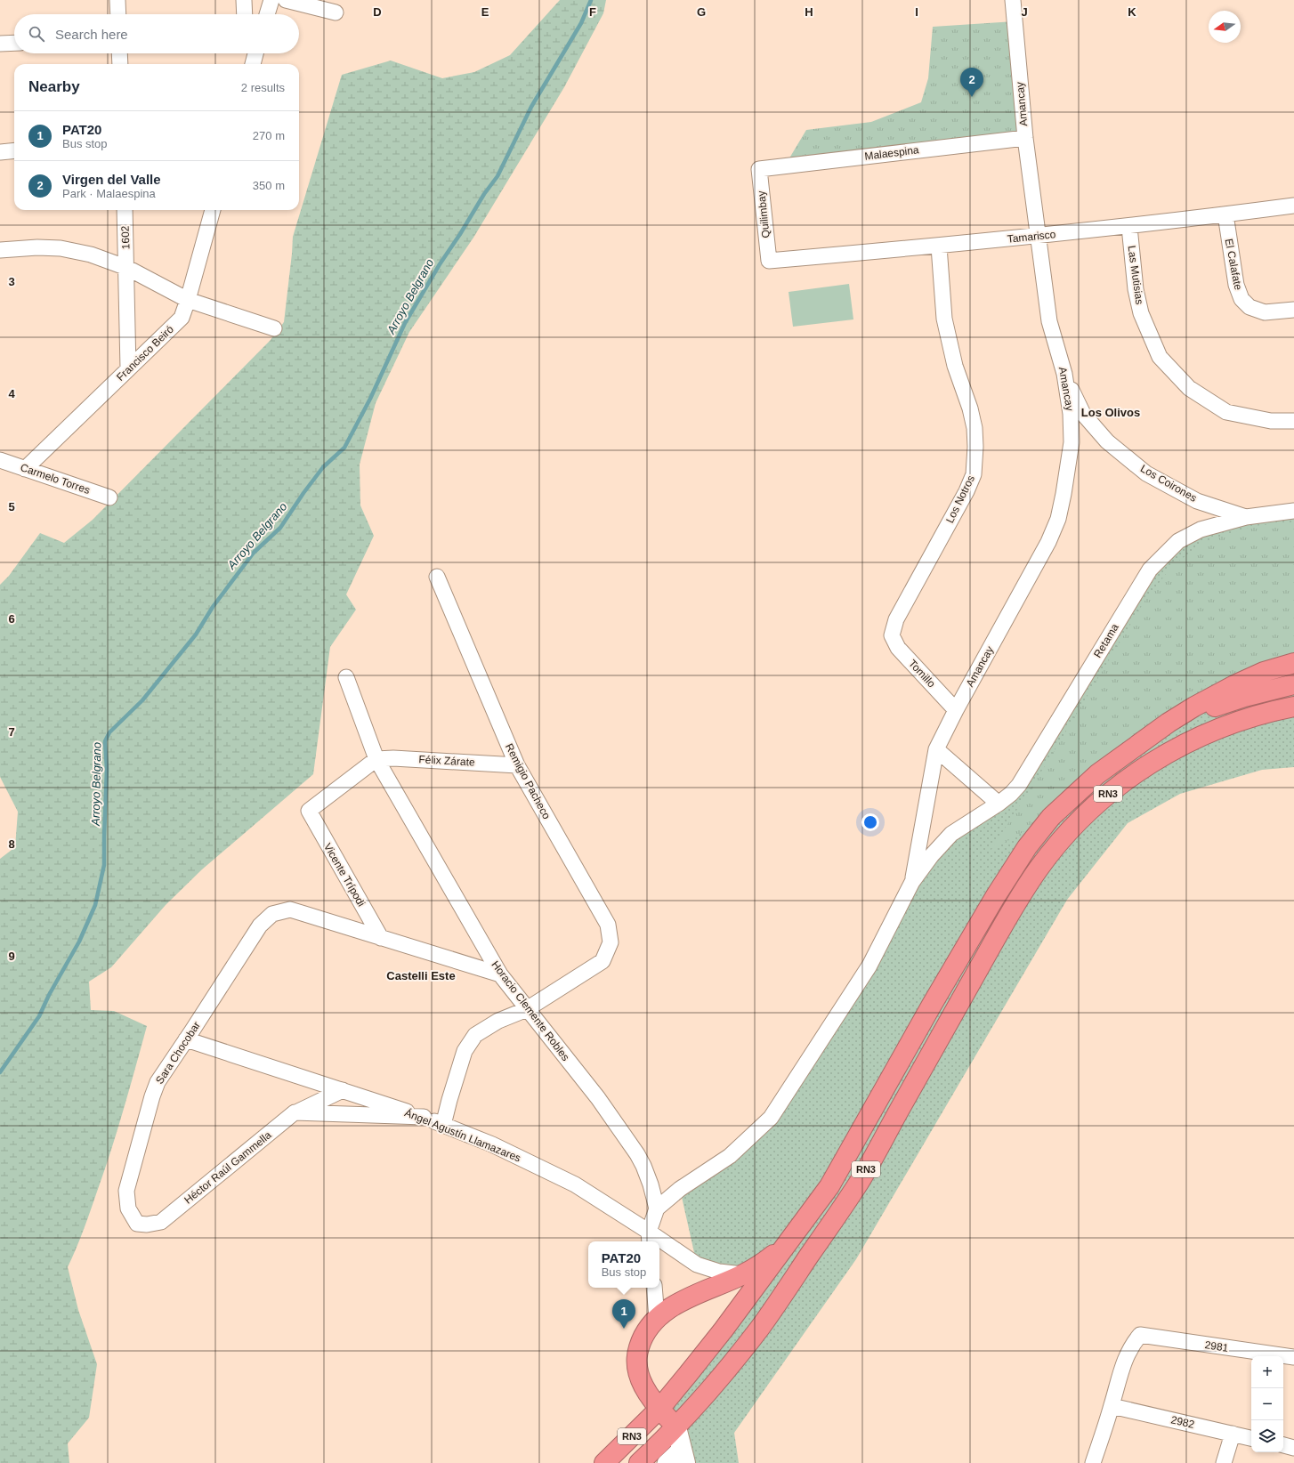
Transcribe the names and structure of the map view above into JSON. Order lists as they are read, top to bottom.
{
  "streets": {
    "highway": ["RN3"],
    "street": [
      "Amancay",
      "Malaespina",
      "Quilimbay",
      "Tamarisco",
      "1602",
      "El Calafate",
      "Las Mutisias",
      "Francisco Beiró",
      "Carmelo Torres",
      "Los Coirones",
      "Los Notros",
      "Retama",
      "Tomillo",
      "Félix Zárate",
      "Remigio Pacheco",
      "Vicente Trípodi",
      "Horacio Clemente Robles",
      "Sara Chocobar",
      "Ángel Agustín Llamazares",
      "Héctor Raúl Gammella",
      "2981",
      "2982"
    ]
  },
  "crossings": [
    ["Amancay", "Malaespina"],
    ["Amancay", "Tamarisco"],
    ["Amancay", "Los Coirones"],
    ["Amancay", "Retama"],
    ["Amancay", "Tomillo"],
    ["Malaespina", "Quilimbay"],
    ["Quilimbay", "Tamarisco"],
    ["Tamarisco", "El Calafate"],
    ["Tamarisco", "Las Mutisias"],
    ["Tamarisco", "Los Notros"],
    ["1602", "Francisco Beiró"],
    ["Francisco Beiró", "Carmelo Torres"],
    ["Los Coirones", "Retama"],
    ["Los Notros", "Tomillo"],
    ["Félix Zárate", "Remigio Pacheco"],
    ["Félix Zárate", "Vicente Trípodi"],
    ["Félix Zárate", "Horacio Clemente Robles"],
    ["Remigio Pacheco", "Horacio Clemente Robles"],
    ["Vicente Trípodi", "Horacio Clemente Robles"],
    ["Vicente Trípodi", "Sara Chocobar"],
    ["Sara Chocobar", "Ángel Agustín Llamazares"],
    ["Sara Chocobar", "Héctor Raúl Gammella"],
    ["Ángel Agustín Llamazares", "Héctor Raúl Gammella"],
    ["2981", "2982"]
  ],
  "districts": ["Los Olivos", "Castelli Este"],
  "water": ["Arroyo Belgrano"],
  "north": "left",
  "page": {
    "search": "Search here",
    "heading": ["Nearby", "2 results"],
    "pins": ["2", "1"],
    "list": [
      {
        "mark": "1",
        "name": "PAT20",
        "note": "Bus stop",
        "value": "270 m"
      },
      {
        "mark": "2",
        "name": "Virgen del Valle",
        "note": "Park · Malaespina",
        "value": "350 m"
      }
    ],
    "popup": ["PAT20", "Bus stop"],
    "map_buttons": ["+", "−"]
  },
  "grid": {
    "columns": [
      "D",
      "E",
      "F",
      "G",
      "H",
      "I",
      "J",
      "K"
    ],
    "rows": [
      "3",
      "4",
      "5",
      "6",
      "7",
      "8",
      "9"
    ]
  }
}
